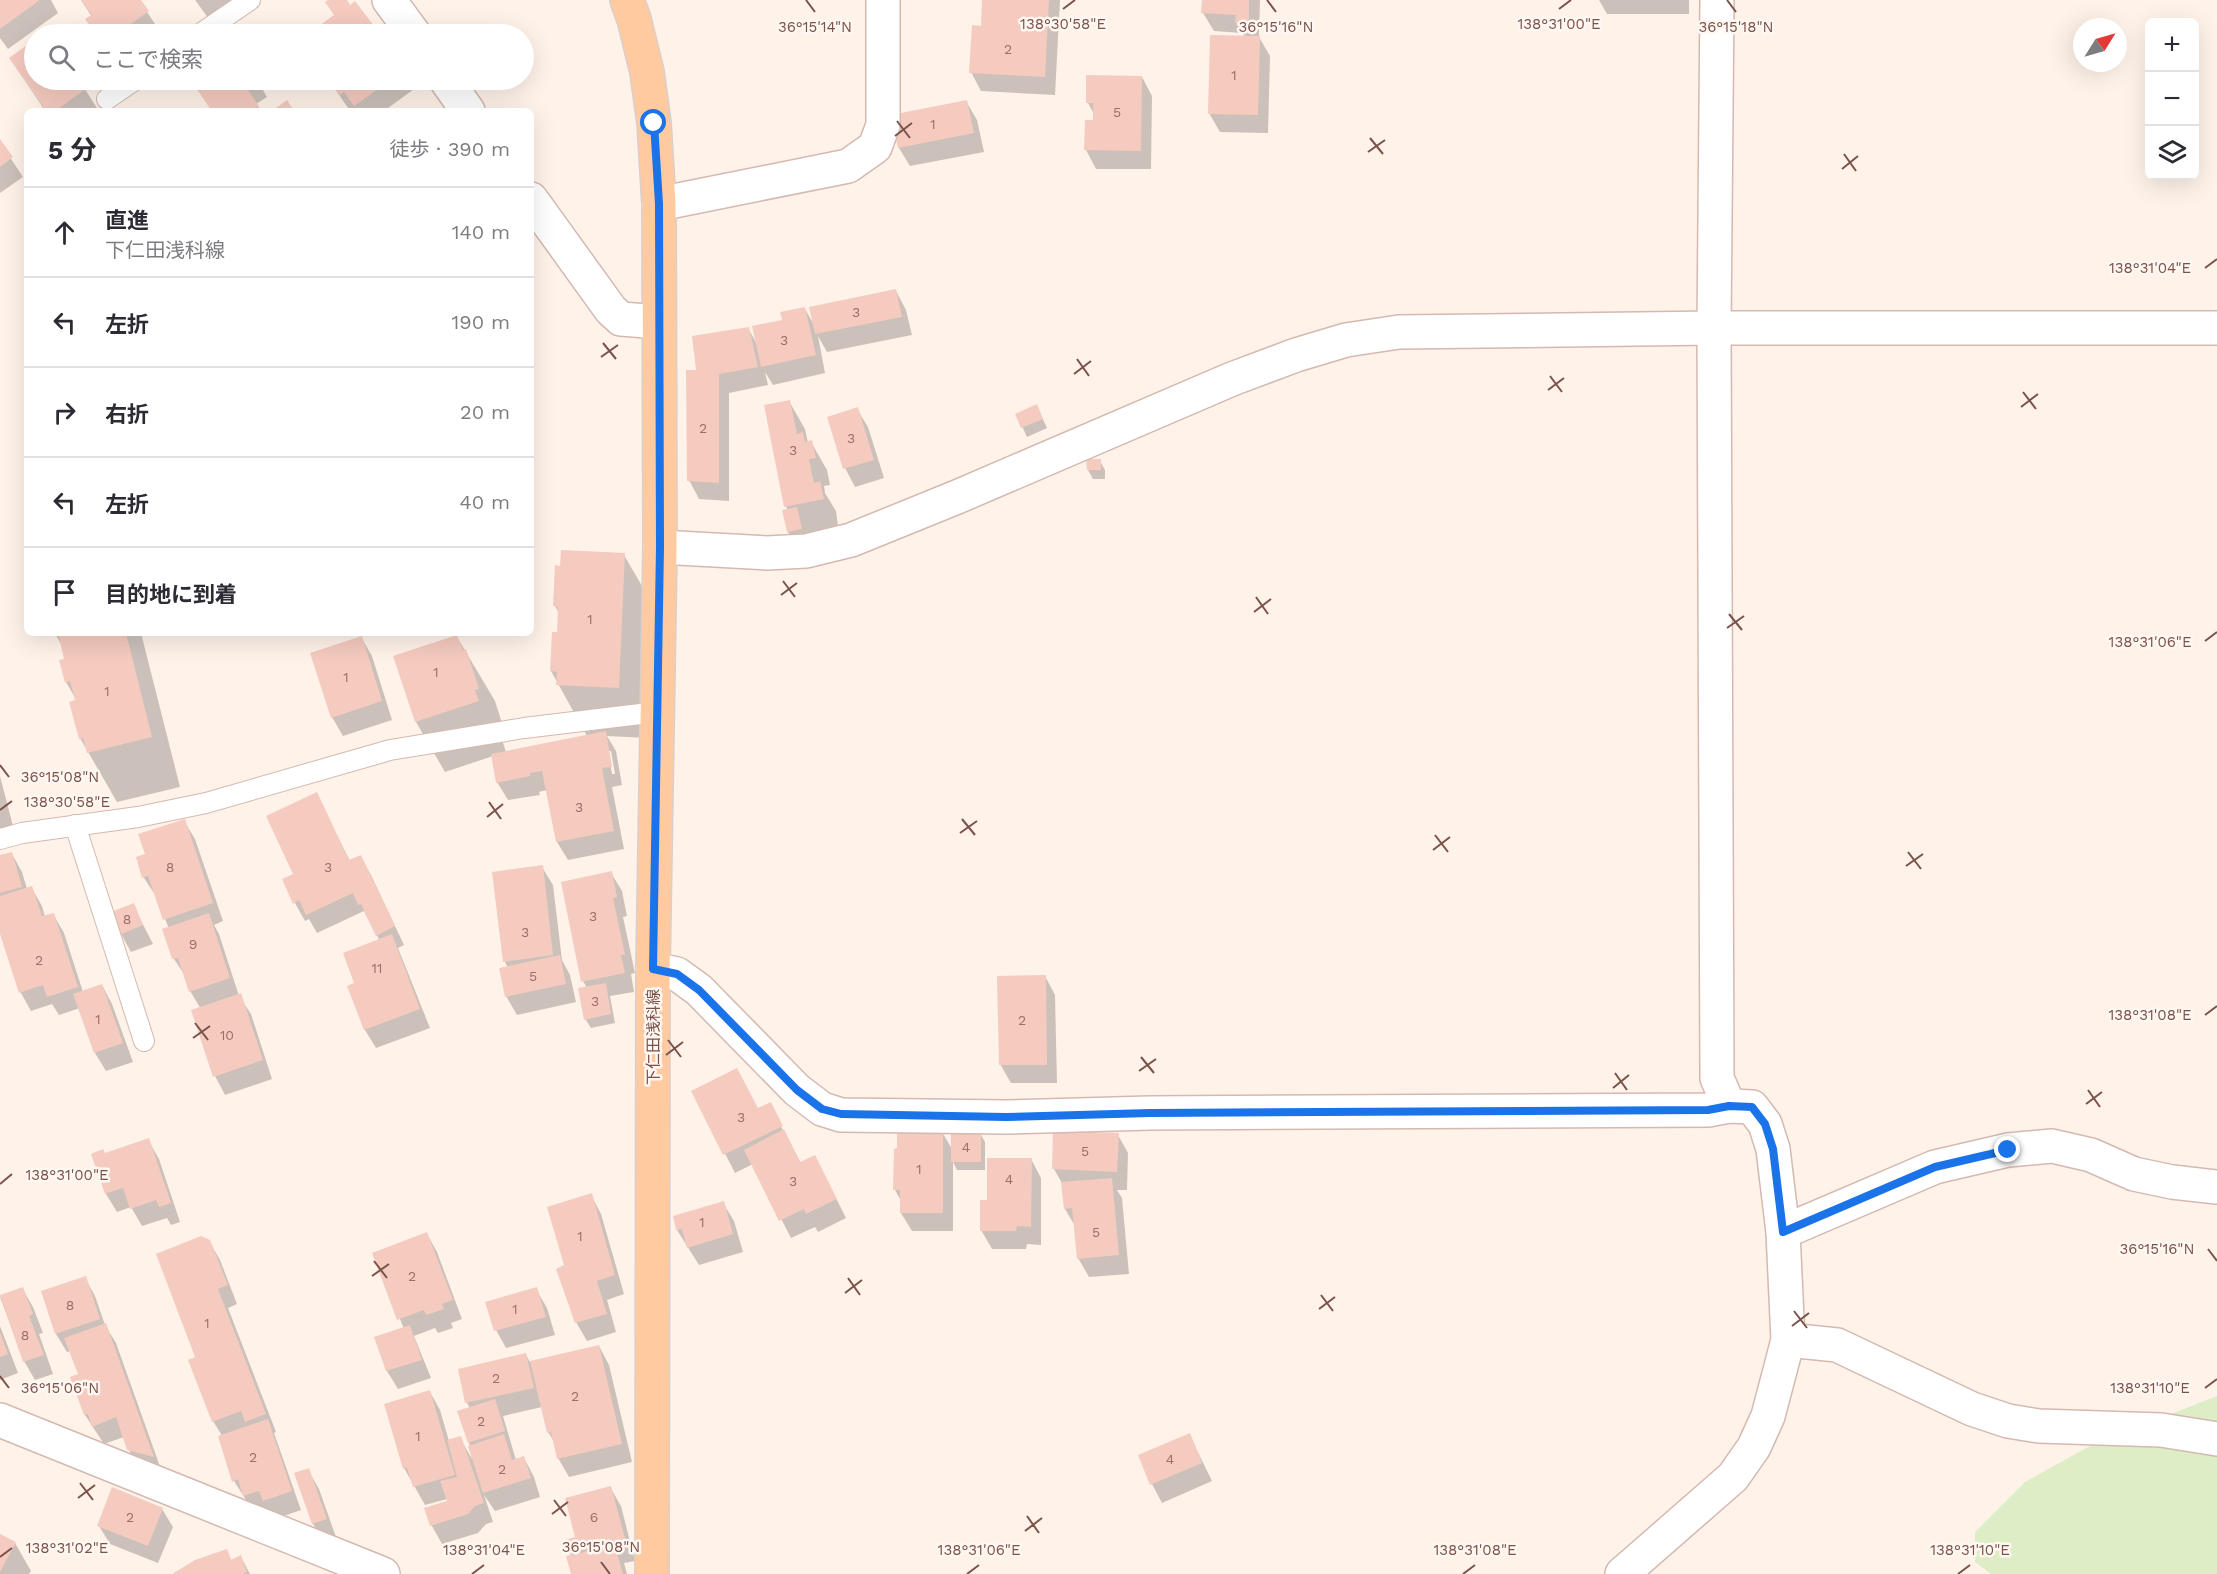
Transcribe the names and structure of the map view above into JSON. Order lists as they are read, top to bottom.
{
  "streets": {
    "main road": ["下仁田浅科線"]
  },
  "house_numbers": [
    "2",
    "1",
    "5",
    "1",
    "3",
    "3",
    "2",
    "3",
    "3",
    "1",
    "1",
    "1",
    "1",
    "3",
    "8",
    "3",
    "3",
    "8",
    "3",
    "9",
    "2",
    "11",
    "5",
    "3",
    "1",
    "2",
    "10",
    "3",
    "4",
    "5",
    "1",
    "4",
    "3",
    "1",
    "5",
    "1",
    "2",
    "8",
    "1",
    "1",
    "8",
    "2",
    "2",
    "2",
    "1",
    "2",
    "4",
    "2",
    "2",
    "6"
  ],
  "north": "top right",
  "page": {
    "map_buttons": ["+", "−"],
    "search": "ここで検索",
    "heading": ["5 分", "徒歩 · 390 m"],
    "list": [
      ["直進", "下仁田浅科線", "140 m"],
      ["左折", "190 m"],
      ["右折", "20 m"],
      ["左折", "40 m"],
      "目的地に到着"
    ]
  },
  "coordinates": [
    "138°30'58\"E",
    "138°31'00\"E",
    "36°15'14\"N",
    "36°15'16\"N",
    "36°15'18\"N",
    "138°31'04\"E",
    "138°31'06\"E",
    "36°15'08\"N",
    "138°31'08\"E",
    "138°31'10\"E",
    "36°15'06\"N",
    "138°31'02\"E"
  ]
}
